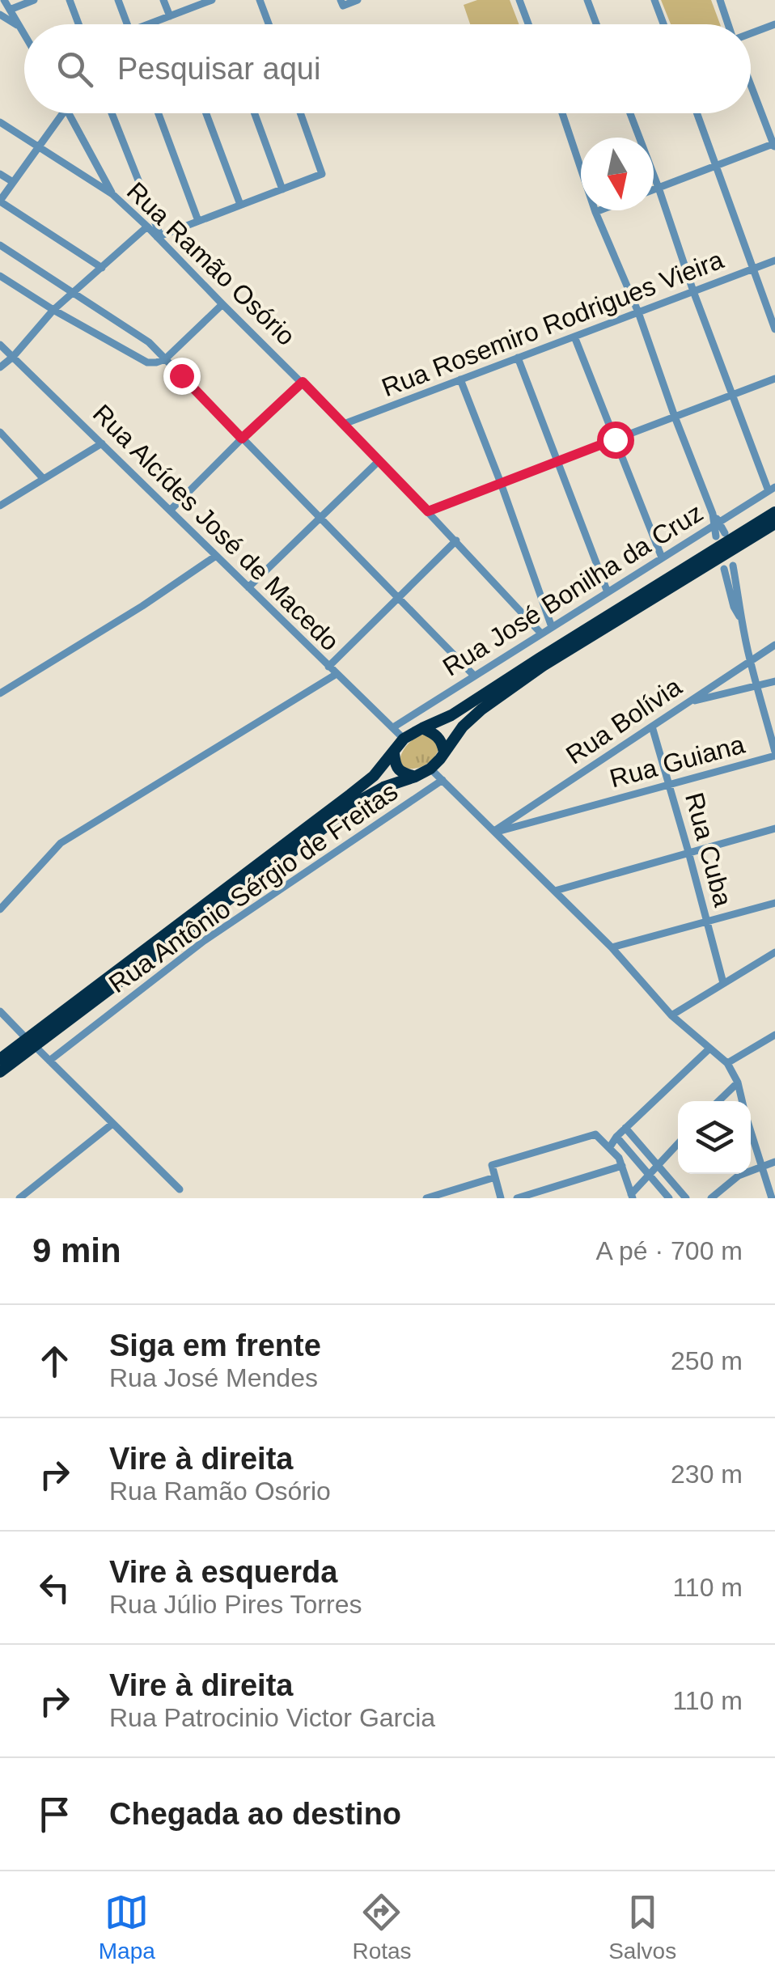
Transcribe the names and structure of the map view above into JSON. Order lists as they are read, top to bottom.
{
  "streets": {
    "street": [
      "Rua Ramão Osório",
      "Rua Rosemiro Rodrigues Vieira",
      "Rua Alcídes José de Macedo",
      "Rua José Bonilha da Cruz",
      "Rua Bolívia",
      "Rua Guiana",
      "Rua Cuba",
      "Rua Antônio Sérgio de Freitas"
    ]
  },
  "crossings": [
    ["Rua Ramão Osório", "Rua Rosemiro Rodrigues Vieira"],
    ["Rua Ramão Osório", "Rua José Bonilha da Cruz"],
    ["Rua Alcídes José de Macedo", "Rua José Bonilha da Cruz"],
    ["Rua Bolívia", "Rua Guiana"],
    ["Rua Bolívia", "Rua Cuba"],
    ["Rua Guiana", "Rua Cuba"]
  ],
  "north": "bottom",
  "page": {
    "search": "Pesquisar aqui",
    "heading": ["9 min", "A pé · 700 m"],
    "list": [
      ["Siga em frente", "Rua José Mendes", "250 m"],
      ["Vire à direita", "Rua Ramão Osório", "230 m"],
      ["Vire à esquerda", "Rua Júlio Pires Torres", "110 m"],
      ["Vire à direita", "Rua Patrocinio Victor Garcia", "110 m"],
      "Chegada ao destino"
    ],
    "nav": ["Mapa", "Rotas", "Salvos"]
  }
}
